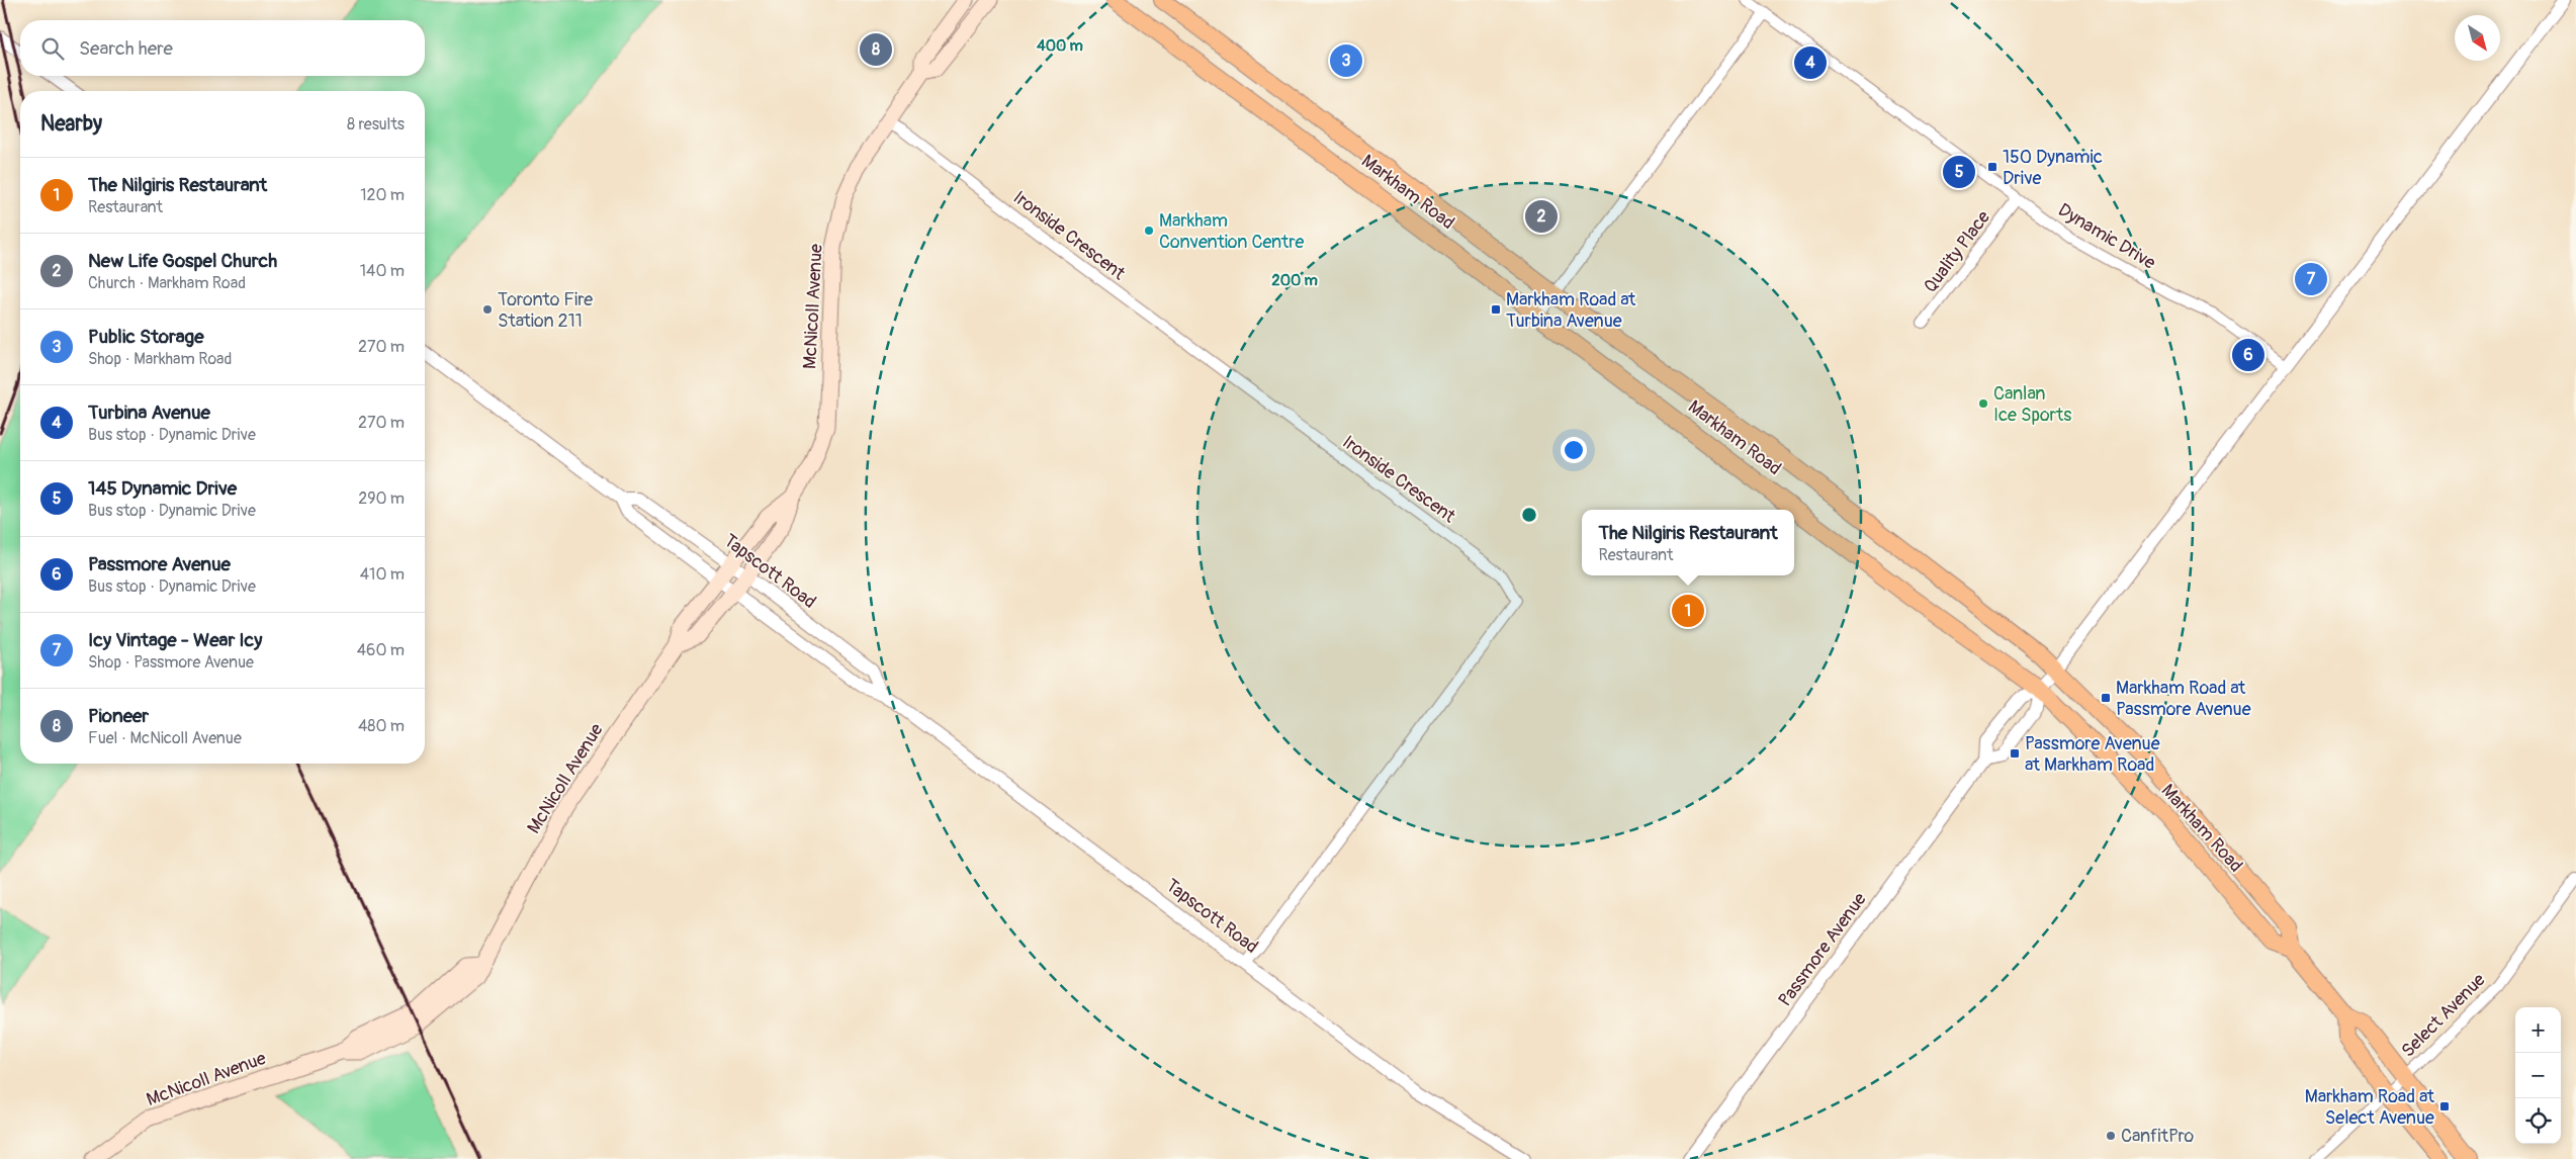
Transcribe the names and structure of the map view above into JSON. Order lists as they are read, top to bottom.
{
  "streets": {
    "main road": ["Markham Road", "McNicoll Avenue"],
    "street": [
      "Ironside Crescent",
      "Dynamic Drive",
      "Quality Place",
      "Tapscott Road",
      "Passmore Avenue",
      "Select Avenue"
    ]
  },
  "crossings": [
    ["Markham Road", "Passmore Avenue"],
    ["Markham Road", "Select Avenue"],
    ["Ironside Crescent", "McNicoll Avenue"],
    ["Ironside Crescent", "Tapscott Road"],
    ["Dynamic Drive", "Quality Place"],
    ["Dynamic Drive", "Passmore Avenue"],
    ["McNicoll Avenue", "Tapscott Road"]
  ],
  "places": {
    "transit": [
      "150 Dynamic Drive",
      "Markham Road at Turbina Avenue",
      "Markham Road at Passmore Avenue",
      "Passmore Avenue at Markham Road",
      "Markham Road at Select Avenue"
    ],
    "other": [
      "Markham Convention Centre",
      "Toronto Fire Station 211",
      "Canlan Ice Sports",
      "CanfitPro"
    ]
  },
  "north": "bottom right",
  "page": {
    "search": "Search here",
    "pins": [
      "8",
      "3",
      "4",
      "5",
      "2",
      "7",
      "6",
      "1"
    ],
    "heading": ["Nearby", "8 results"],
    "list": [
      {
        "mark": "1",
        "name": "The Nilgiris Restaurant",
        "note": "Restaurant",
        "value": "120 m"
      },
      {
        "mark": "2",
        "name": "New Life Gospel Church",
        "note": "Church · Markham Road",
        "value": "140 m"
      },
      {
        "mark": "3",
        "name": "Public Storage",
        "note": "Shop · Markham Road",
        "value": "270 m"
      },
      {
        "mark": "4",
        "name": "Turbina Avenue",
        "note": "Bus stop · Dynamic Drive",
        "value": "270 m"
      },
      {
        "mark": "5",
        "name": "145 Dynamic Drive",
        "note": "Bus stop · Dynamic Drive",
        "value": "290 m"
      },
      {
        "mark": "6",
        "name": "Passmore Avenue",
        "note": "Bus stop · Dynamic Drive",
        "value": "410 m"
      },
      {
        "mark": "7",
        "name": "Icy Vintage - Wear Icy",
        "note": "Shop · Passmore Avenue",
        "value": "460 m"
      },
      {
        "mark": "8",
        "name": "Pioneer",
        "note": "Fuel · McNicoll Avenue",
        "value": "480 m"
      }
    ],
    "popup": ["The Nilgiris Restaurant", "Restaurant"],
    "map_buttons": ["+", "−"]
  },
  "rings": ["400 m", "200 m"]
}
